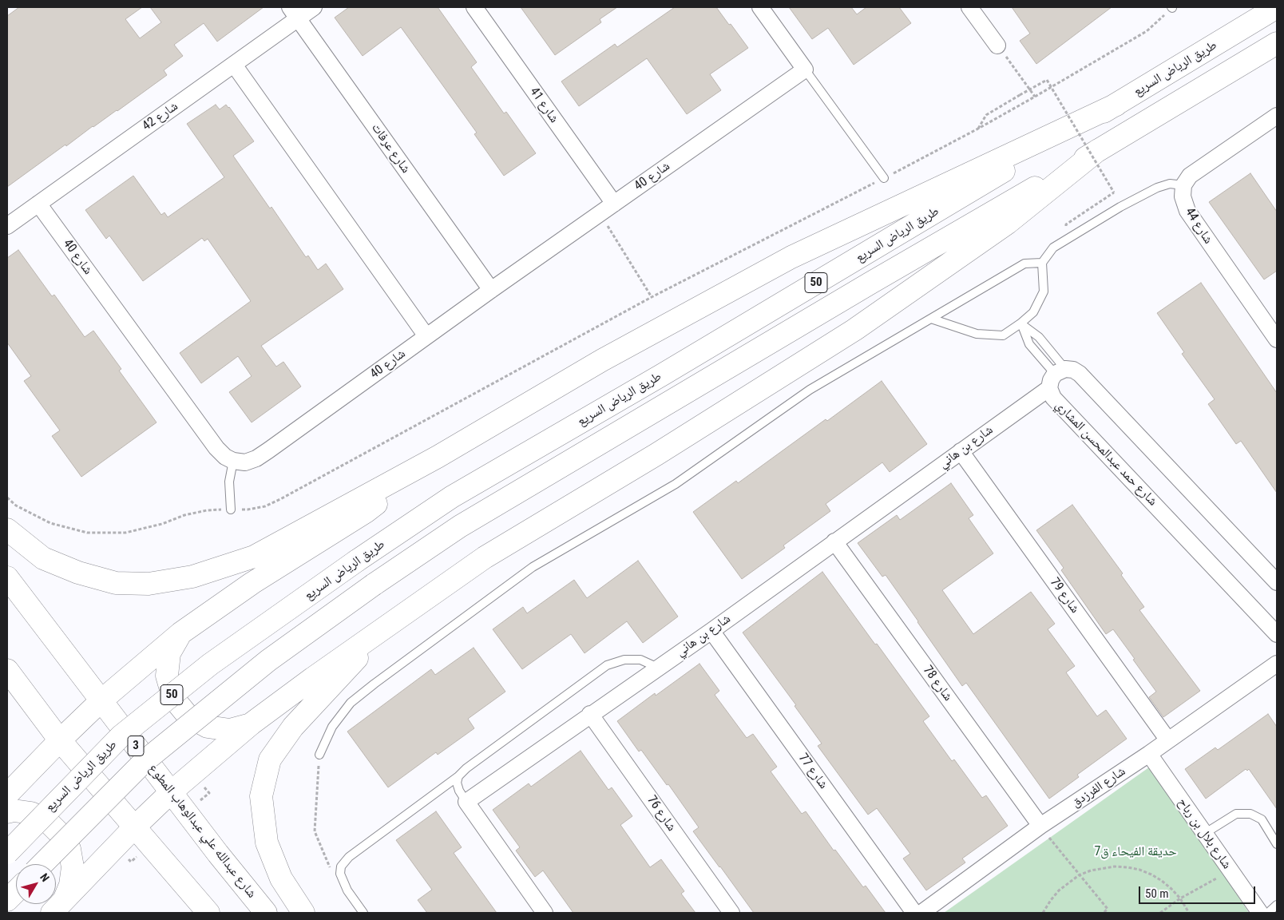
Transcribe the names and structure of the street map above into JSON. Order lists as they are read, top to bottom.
{
  "streets": {
    "main road": [
      "طريق الرياض السريع",
      "50",
      "3",
      "شارع عبدالله علي عبدالوهاب المطوع"
    ],
    "street": [
      "شارع 41",
      "شارع 42",
      "شارع عرفات",
      "شارع 40",
      "شارع 44",
      "شارع بن هاني",
      "شارع حمد عبدالمحسن المشاري",
      "شارع 79",
      "شارع 78",
      "شارع 77",
      "شارع الفرزدق",
      "شارع 76",
      "شارع بلال بن رباح"
    ]
  },
  "crossings": [
    ["شارع 41", "شارع 40"],
    ["شارع 42", "شارع عرفات"],
    ["شارع 42", "شارع 40"],
    ["شارع عرفات", "شارع 40"],
    ["شارع بن هاني", "شارع حمد عبدالمحسن المشاري"],
    ["شارع بن هاني", "شارع 79"],
    ["شارع بن هاني", "شارع 78"],
    ["شارع بن هاني", "شارع 77"],
    ["شارع بن هاني", "شارع 76"],
    ["شارع 79", "شارع الفرزدق"],
    ["شارع 78", "شارع الفرزدق"],
    ["شارع الفرزدق", "شارع بلال بن رباح"]
  ],
  "parks": ["حديقة الفيحاء ق7"],
  "scale_bar": "50 m",
  "north": "top right"
}
